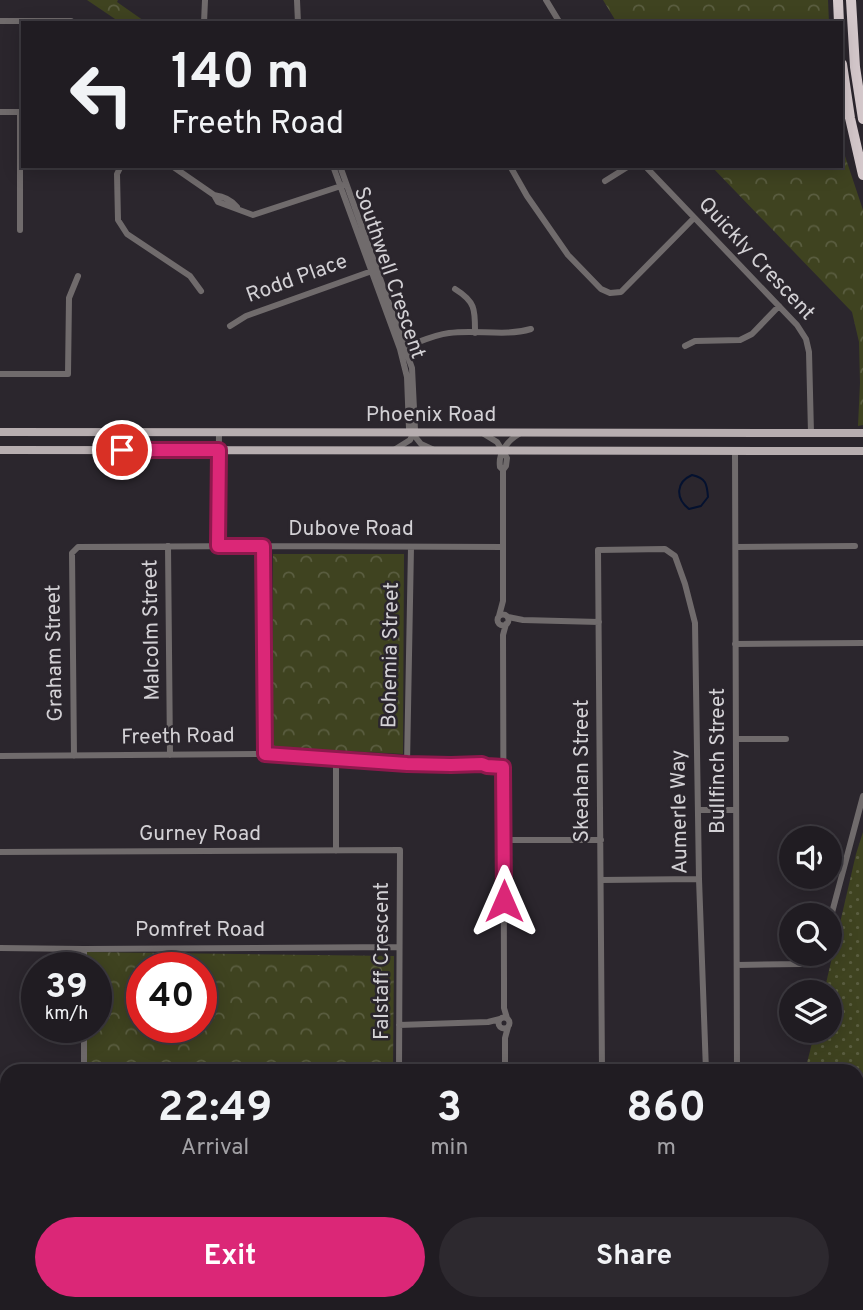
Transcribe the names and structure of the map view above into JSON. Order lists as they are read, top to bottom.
{
  "streets": {
    "main road": ["Phoenix Road"],
    "street": [
      "Quickly Crescent",
      "Southwell Crescent",
      "Rodd Place",
      "Dubove Road",
      "Malcolm Street",
      "Graham Street",
      "Bohemia Street",
      "Freeth Road",
      "Bullfinch Street",
      "Skeahan Street",
      "Aumerle Way",
      "Gurney Road",
      "Pomfret Road",
      "Falstaff Crescent"
    ]
  },
  "crossings": [
    ["Quickly Crescent", "Phoenix Road"],
    ["Southwell Crescent", "Rodd Place"],
    ["Southwell Crescent", "Phoenix Road"],
    ["Phoenix Road", "Bullfinch Street"],
    ["Dubove Road", "Malcolm Street"],
    ["Dubove Road", "Graham Street"],
    ["Dubove Road", "Bohemia Street"],
    ["Malcolm Street", "Freeth Road"],
    ["Graham Street", "Freeth Road"],
    ["Bohemia Street", "Freeth Road"],
    ["Skeahan Street", "Aumerle Way"],
    ["Gurney Road", "Falstaff Crescent"],
    ["Pomfret Road", "Falstaff Crescent"]
  ],
  "page": {
    "turn": ["140 m", "Freeth Road"],
    "speed": "39 km/h",
    "limit": "40",
    "eta": [
      "22:49",
      "Arrival",
      "3",
      "min",
      "860",
      "m"
    ],
    "buttons": ["Exit", "Share"]
  }
}
